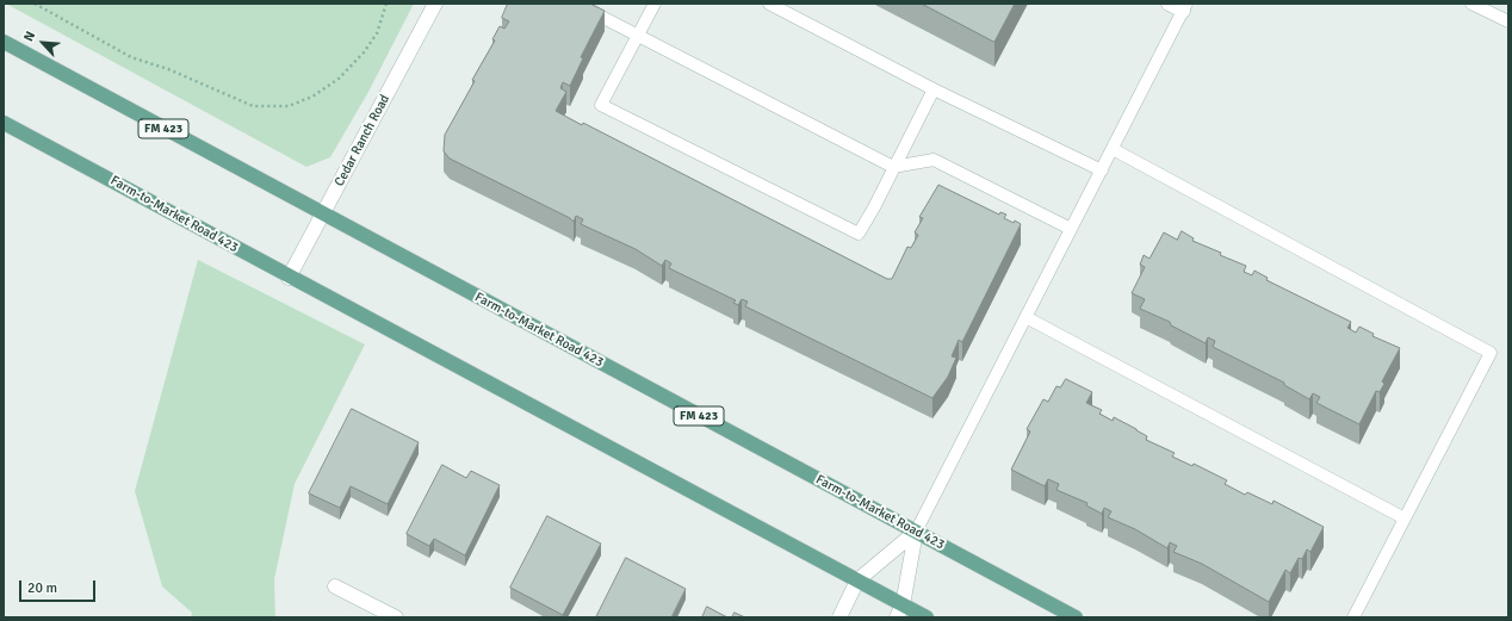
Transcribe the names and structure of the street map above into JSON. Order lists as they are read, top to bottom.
{
  "streets": {
    "main road": ["FM 423", "Farm-to-Market Road 423"],
    "street": ["Cedar Ranch Road"]
  },
  "crossings": [
    ["Cedar Ranch Road", "Farm-to-Market Road 423"]
  ],
  "scale_bar": "20 m",
  "north": "top left"
}
